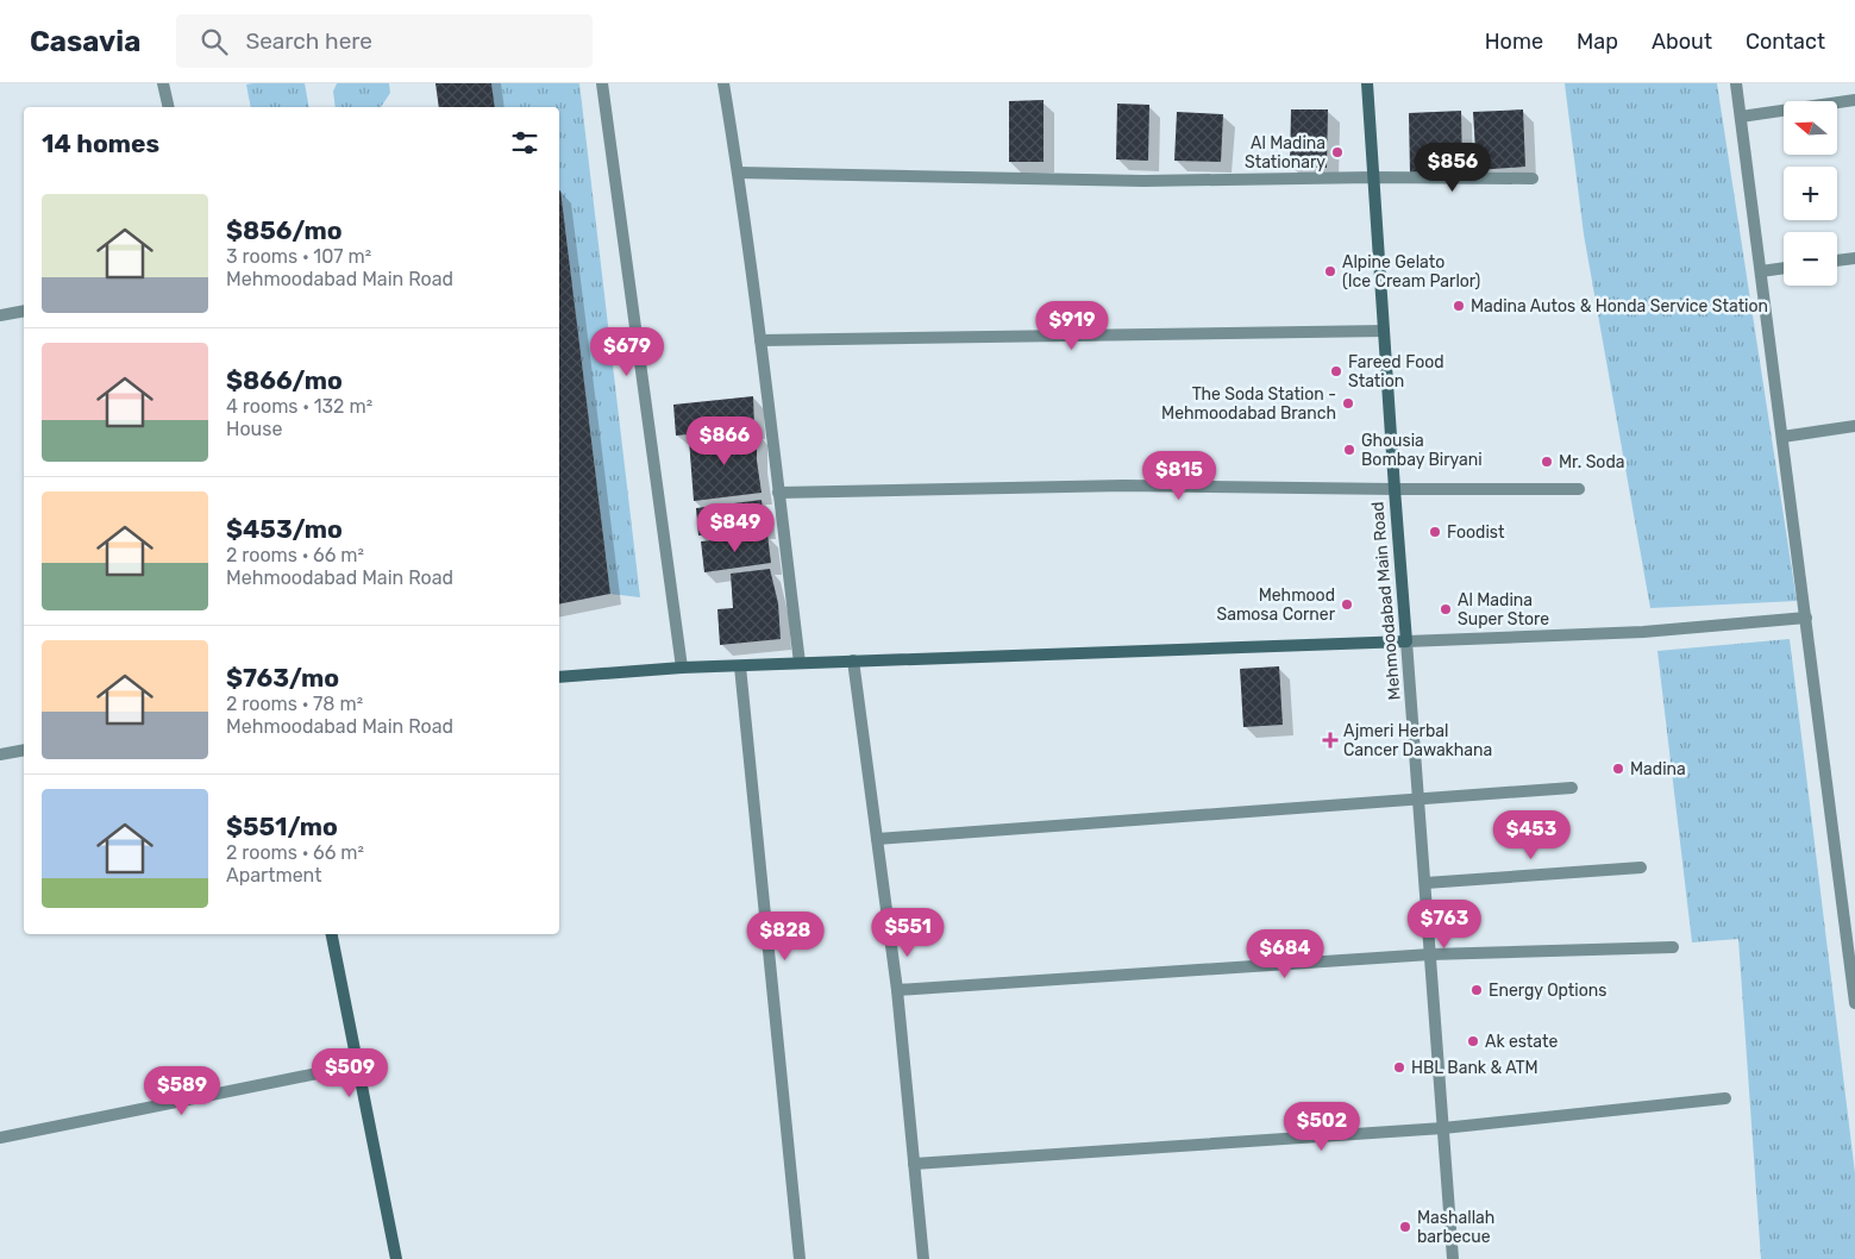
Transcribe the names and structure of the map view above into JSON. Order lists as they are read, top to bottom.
{
  "streets": {
    "main road": ["Mehmoodabad Main Road"]
  },
  "places": {
    "other": [
      "Al Madina Stationary",
      "Alpine Gelato (Ice Cream Parlor)",
      "Madina Autos & Honda Service Station",
      "Fareed Food Station",
      "The Soda Station - Mehmoodabad Branch",
      "Ghousia Bombay Biryani",
      "Mr. Soda",
      "Foodist",
      "Mehmood Samosa Corner",
      "Al Madina Super Store",
      "Madina",
      "Energy Options",
      "Ak estate",
      "HBL Bank & ATM",
      "Mashallah barbecue"
    ],
    "health": ["Ajmeri Herbal Cancer Dawakhana"]
  },
  "north": "left",
  "page": {
    "header": "Casavia",
    "search": "Search here",
    "nav": [
      "Home",
      "Map",
      "About",
      "Contact"
    ],
    "map_buttons": ["+", "−"],
    "heading": "14 homes",
    "price": [
      "$856",
      "$919",
      "$679",
      "$866",
      "$815",
      "$849",
      "$453",
      "$763",
      "$551",
      "$828",
      "$684",
      "$509",
      "$589",
      "$502"
    ],
    "list": [
      {
        "name": "$856/mo",
        "note": "3 rooms · 107 m² · Mehmoodabad Main Road"
      },
      {
        "name": "$866/mo",
        "note": "4 rooms · 132 m² · House"
      },
      {
        "name": "$453/mo",
        "note": "2 rooms · 66 m² · Mehmoodabad Main Road"
      },
      {
        "name": "$763/mo",
        "note": "2 rooms · 78 m² · Mehmoodabad Main Road"
      },
      {
        "name": "$551/mo",
        "note": "2 rooms · 66 m² · Apartment"
      }
    ]
  }
}
